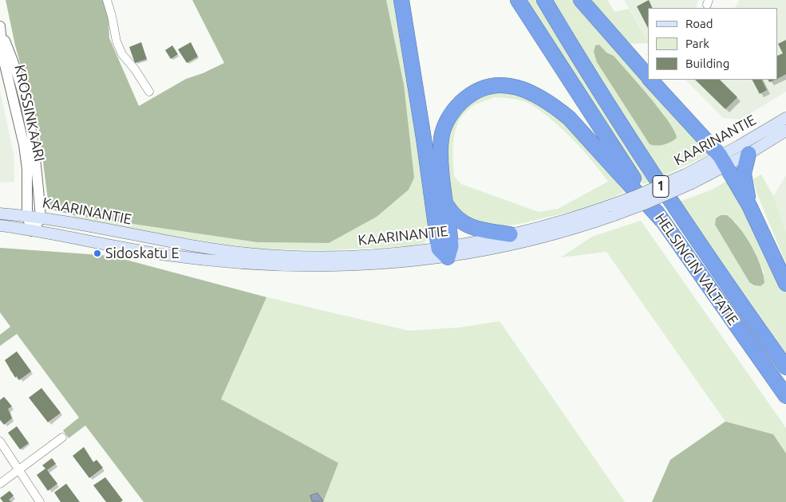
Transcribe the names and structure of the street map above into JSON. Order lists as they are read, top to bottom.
{
  "streets": {
    "highway": ["1", "HELSINGIN VALTATIE"],
    "main road": ["KAARINANTIE"],
    "street": ["KROSSINKAARI"]
  },
  "crossings": [
    ["KROSSINKAARI", "KAARINANTIE"]
  ],
  "places": ["Sidoskatu E"],
  "legend": ["Road", "Park", "Building"]
}
